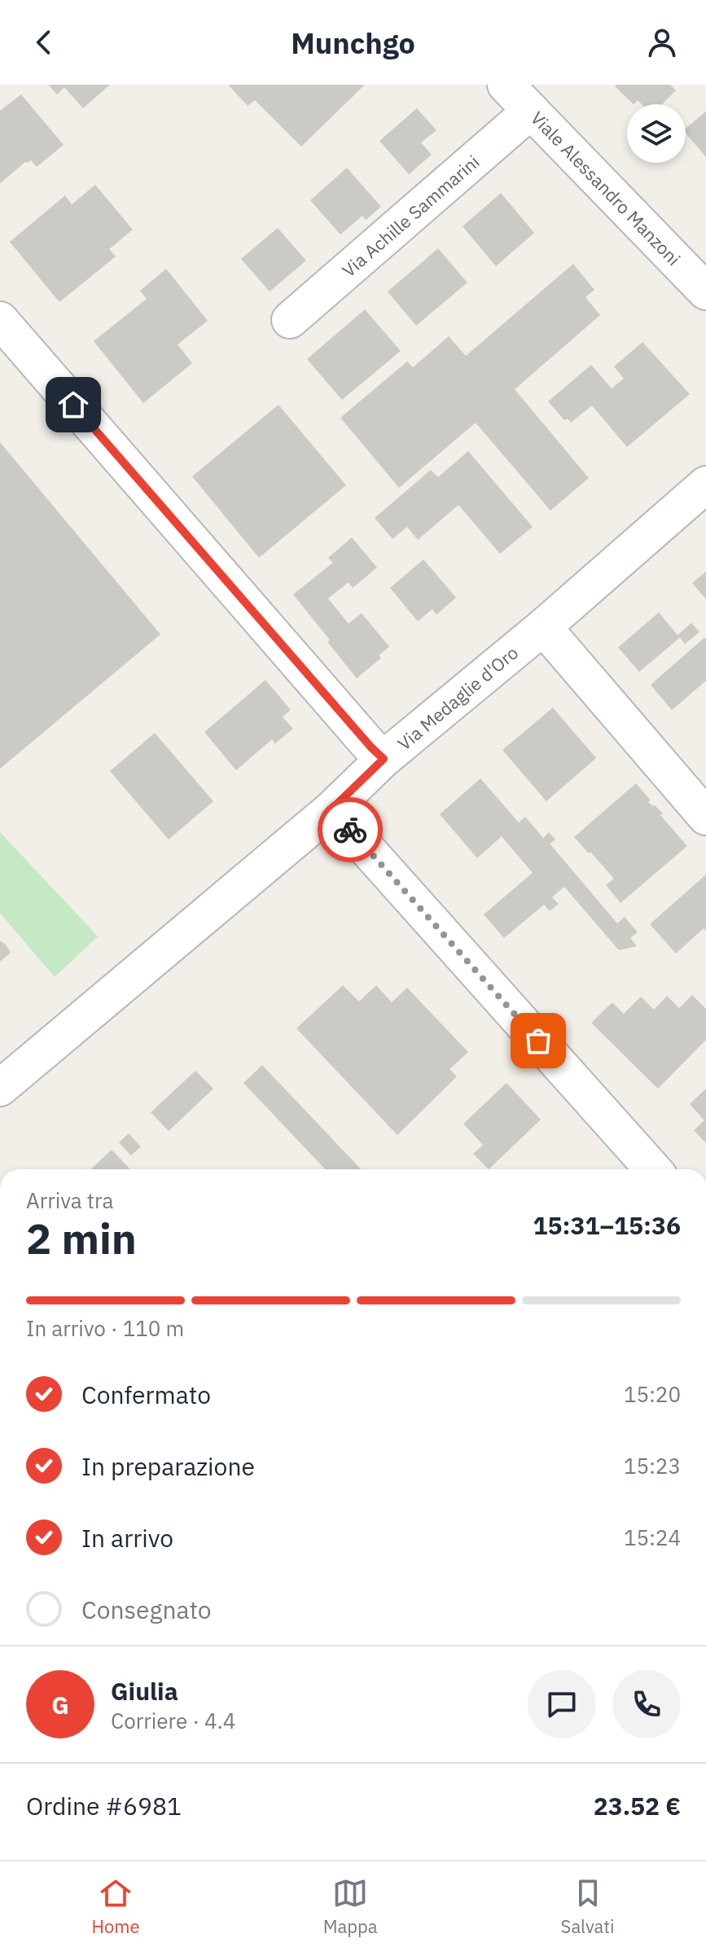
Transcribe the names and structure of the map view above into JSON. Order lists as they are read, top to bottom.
{
  "streets": {
    "street": ["Viale Alessandro Manzoni", "Via Achille Sammarini", "Via Medaglie d'Oro"]
  },
  "crossings": [
    ["Viale Alessandro Manzoni", "Via Achille Sammarini"]
  ],
  "page": {
    "header": "Munchgo",
    "heading": ["2 min", "Arriva tra", "15:31–15:36"],
    "panel": [
      "Giulia",
      "Corriere · 4.4",
      "Ordine #6981",
      "23.52 €"
    ],
    "bar": "In arrivo · 110 m",
    "list": [
      ["Confermato", "15:20"],
      ["In preparazione", "15:23"],
      ["In arrivo", "15:24"],
      "Consegnato"
    ],
    "round": "G",
    "tabs": ["Home", "Mappa", "Salvati"]
  }
}
